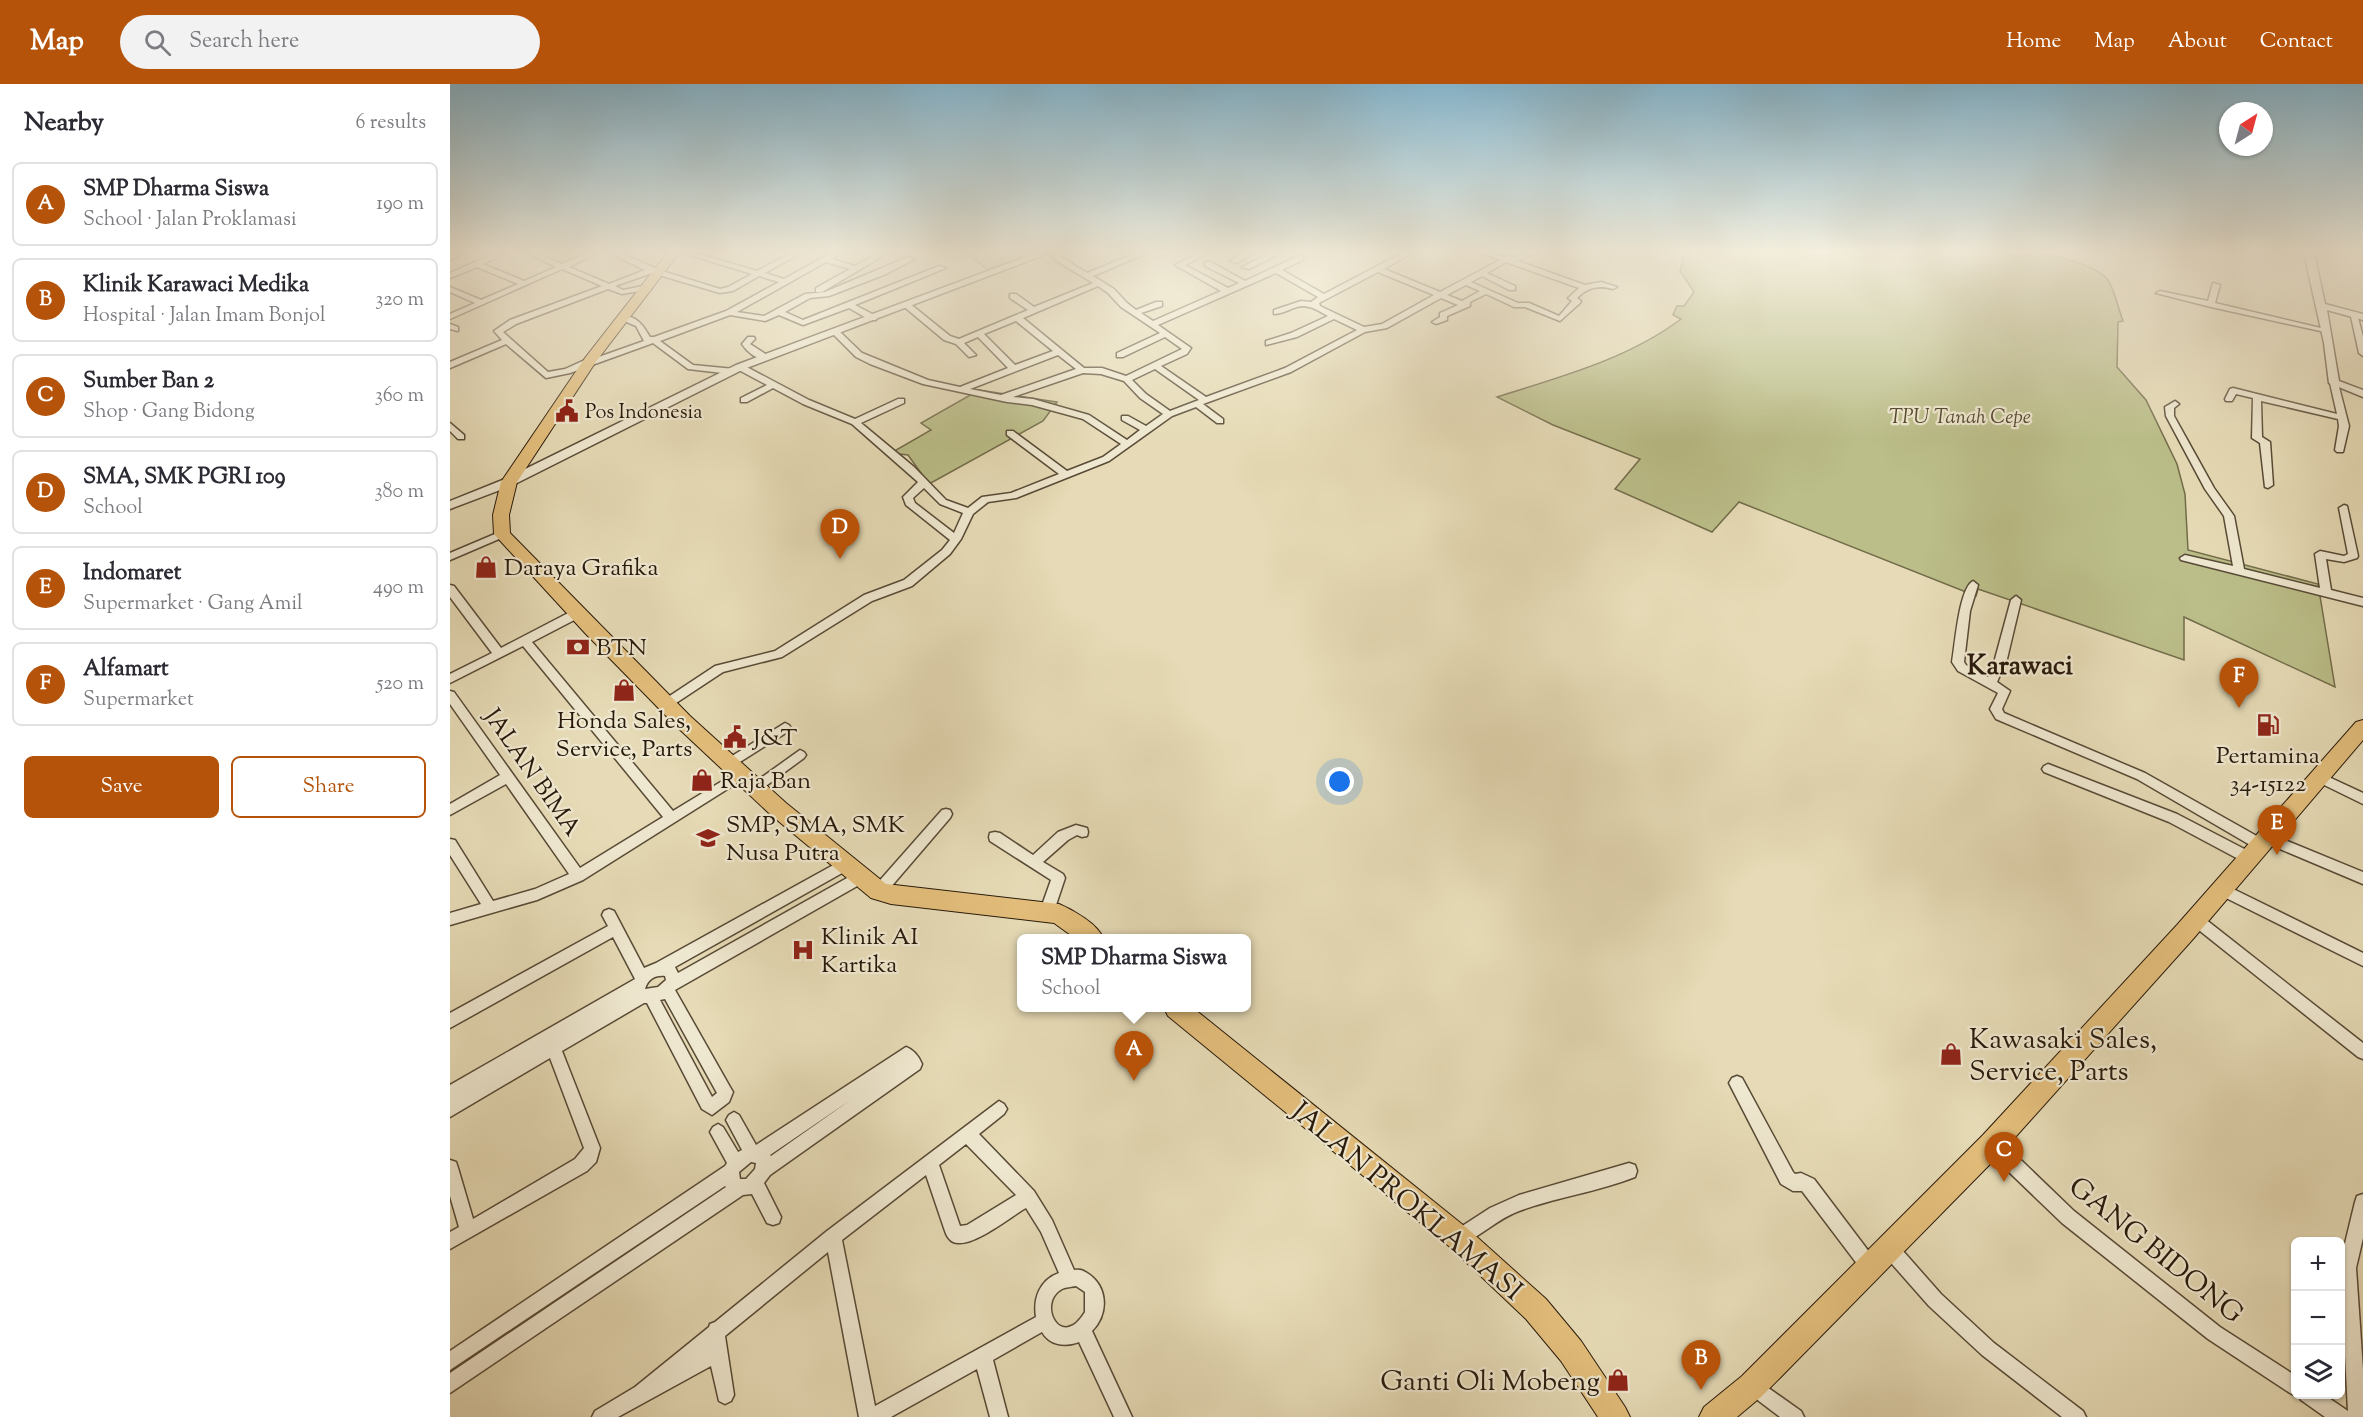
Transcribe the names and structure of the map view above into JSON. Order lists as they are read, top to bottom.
{
  "streets": {
    "main road": ["JALAN PROKLAMASI"],
    "street": ["JALAN BIMA", "GANG BIDONG"]
  },
  "districts": ["Karawaci"],
  "parks": ["TPU Tanah Cepe"],
  "places": {
    "public building": ["Pos Indonesia", "J&T"],
    "shop": [
      "Daraya Grafika",
      "Honda Sales, Service, Parts",
      "Raja Ban",
      "Kawasaki Sales, Service, Parts",
      "Ganti Oli Mobeng"
    ],
    "bank": ["BTN"],
    "fuel station": ["Pertamina 34-15122"],
    "school or university": ["SMP, SMA, SMK Nusa Putra"],
    "hospital": ["Klinik AI Kartika"]
  },
  "north": "top right",
  "page": {
    "header": "Map",
    "search": "Search here",
    "nav": [
      "Home",
      "Map",
      "About",
      "Contact"
    ],
    "heading": ["Nearby", "6 results"],
    "list": [
      {
        "mark": "A",
        "name": "SMP Dharma Siswa",
        "note": "School · Jalan Proklamasi",
        "value": "190 m"
      },
      {
        "mark": "B",
        "name": "Klinik Karawaci Medika",
        "note": "Hospital · Jalan Imam Bonjol",
        "value": "320 m"
      },
      {
        "mark": "C",
        "name": "Sumber Ban 2",
        "note": "Shop · Gang Bidong",
        "value": "360 m"
      },
      {
        "mark": "D",
        "name": "SMA, SMK PGRI 109",
        "note": "School",
        "value": "380 m"
      },
      {
        "mark": "E",
        "name": "Indomaret",
        "note": "Supermarket · Gang Amil",
        "value": "490 m"
      },
      {
        "mark": "F",
        "name": "Alfamart",
        "note": "Supermarket",
        "value": "520 m"
      }
    ],
    "pins": [
      "D",
      "F",
      "E",
      "A",
      "C",
      "B"
    ],
    "buttons": ["Save", "Share"],
    "popup": ["SMP Dharma Siswa", "School"],
    "map_buttons": ["+", "−"]
  }
}
